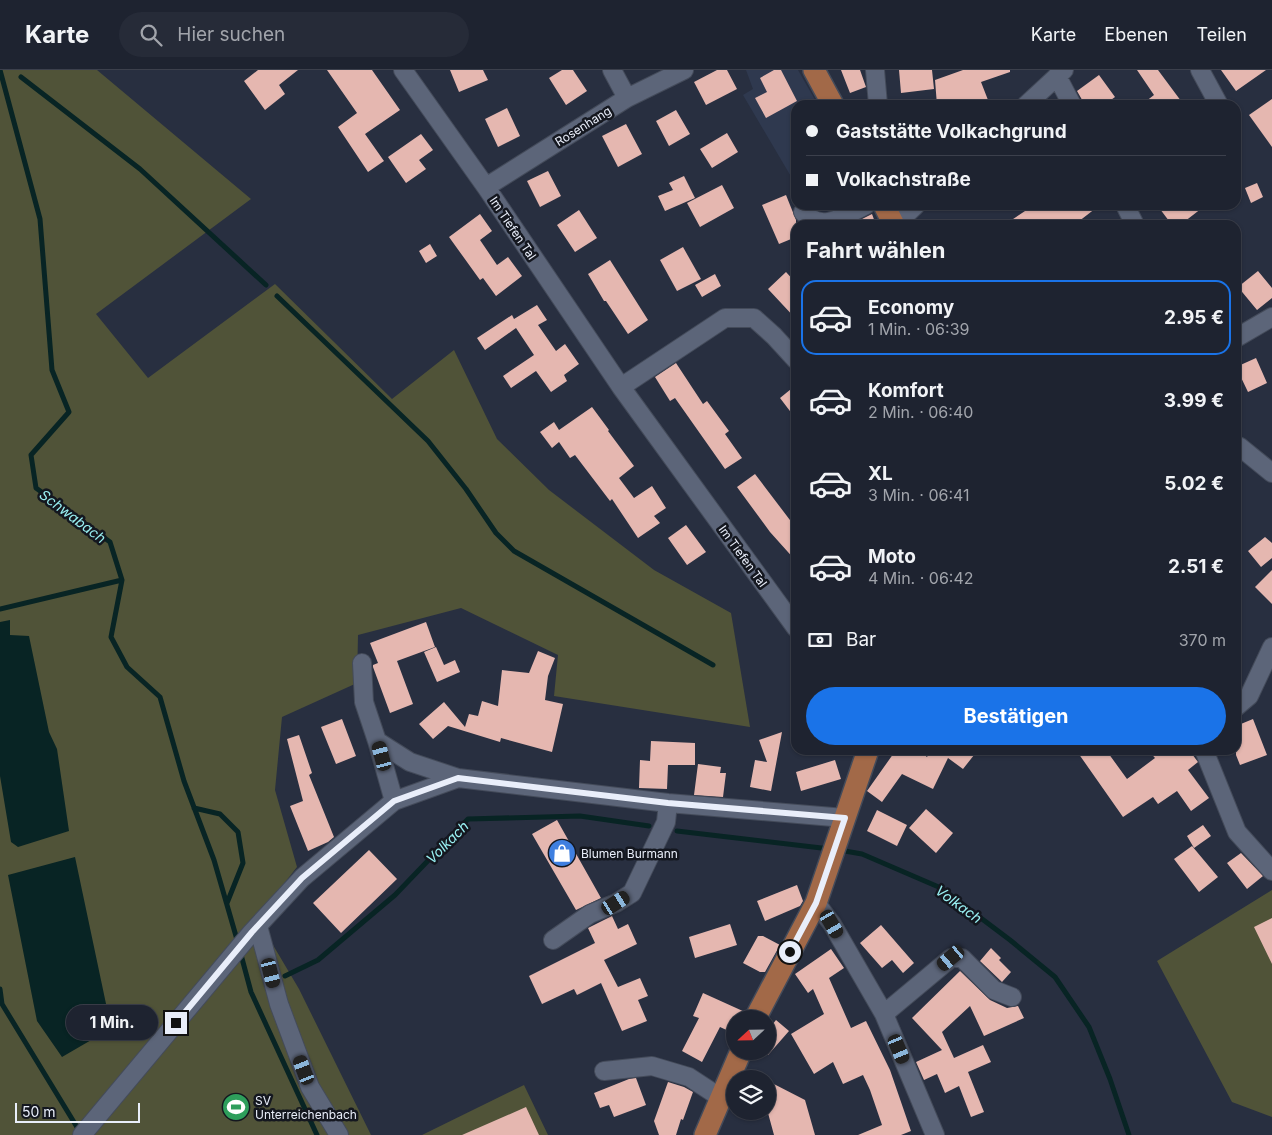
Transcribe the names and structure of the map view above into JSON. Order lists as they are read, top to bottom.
{
  "streets": {
    "street": ["Rosenhang", "Im Tiefen Tal"]
  },
  "crossings": [
    ["Rosenhang", "Im Tiefen Tal"]
  ],
  "water": ["Schwabach", "Volkach"],
  "places": {
    "shop": ["Blumen Burmann"],
    "sports": ["SV Unterreichenbach"]
  },
  "scale_bar": "50 m",
  "north": "left",
  "page": {
    "header": "Karte",
    "search": "Hier suchen",
    "nav": ["Karte", "Ebenen", "Teilen"],
    "banner": ["Gaststätte Volkachgrund", "Volkachstraße"],
    "heading": "Fahrt wählen",
    "list": [
      {
        "name": "Economy",
        "note": "1 Min. · 06:39",
        "value": "2.95 €"
      },
      {
        "name": "Komfort",
        "note": "2 Min. · 06:40",
        "value": "3.99 €"
      },
      {
        "name": "XL",
        "note": "3 Min. · 06:41",
        "value": "5.02 €"
      },
      {
        "name": "Moto",
        "note": "4 Min. · 06:42",
        "value": "2.51 €"
      }
    ],
    "pay": ["Bar", "370 m"],
    "buttons": "Bestätigen",
    "bubble": "1 Min.",
    "scale": "50 m"
  }
}
